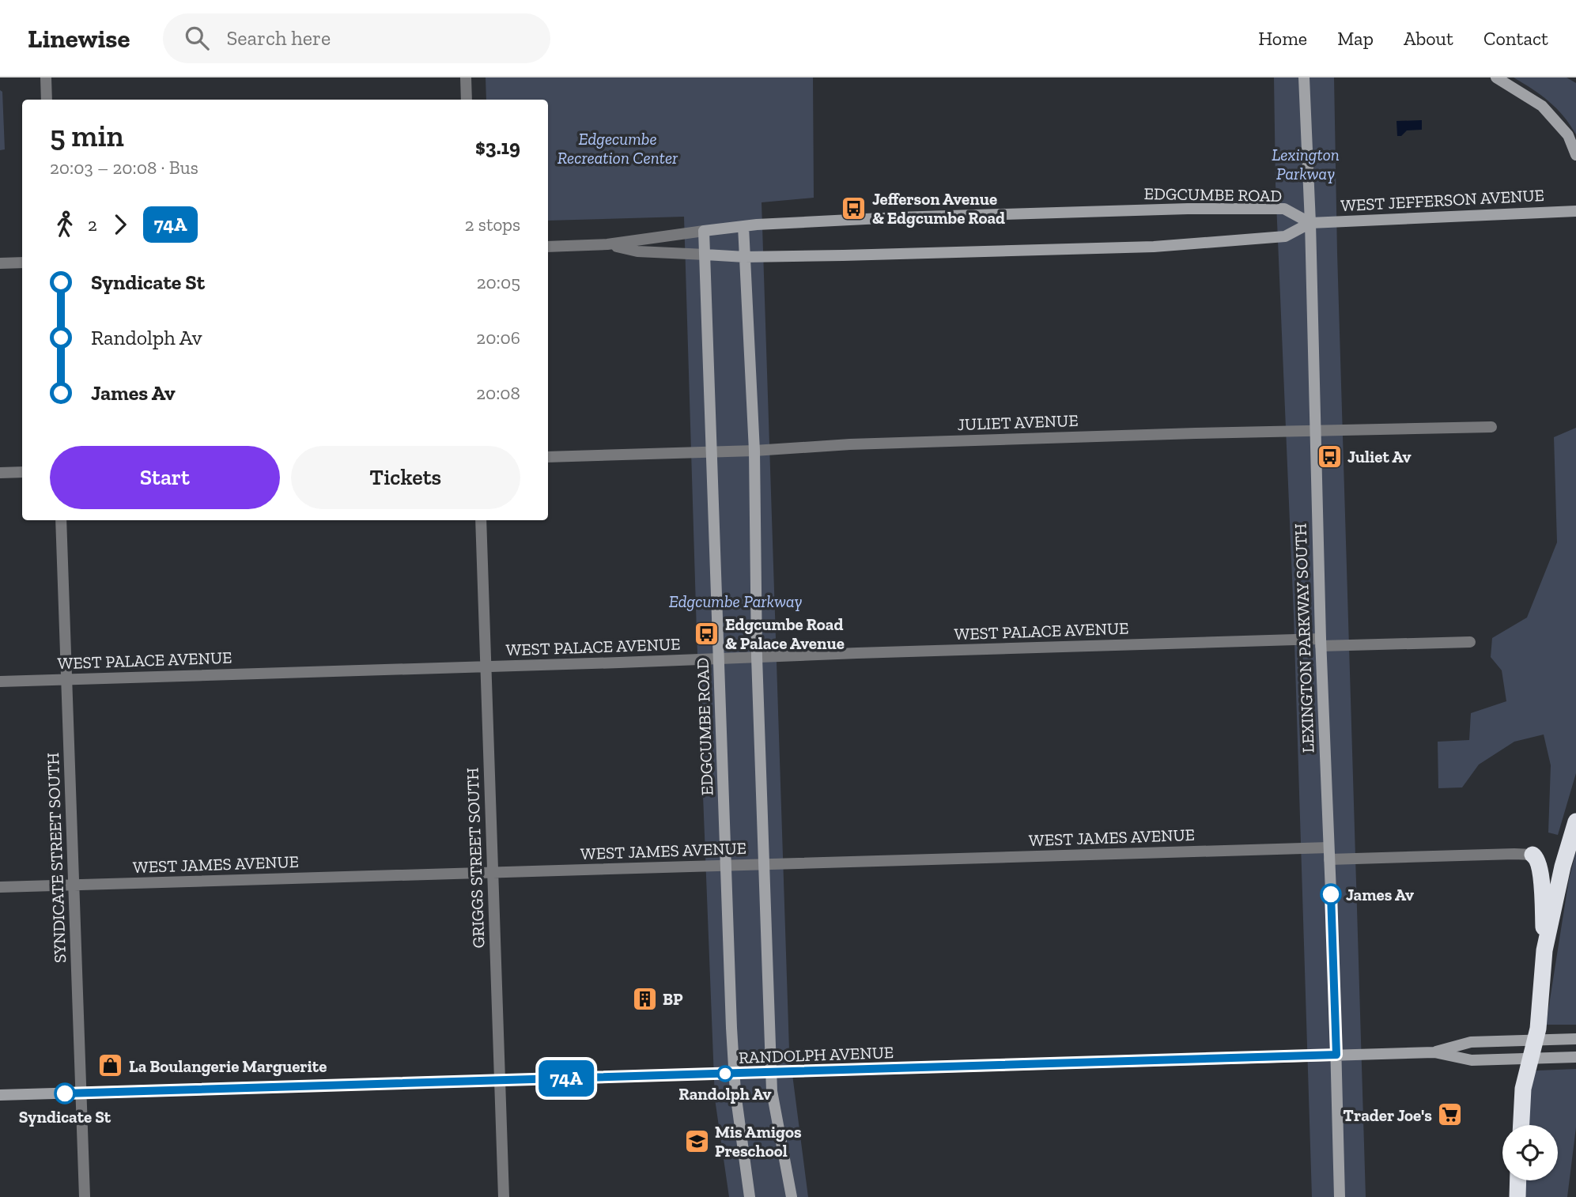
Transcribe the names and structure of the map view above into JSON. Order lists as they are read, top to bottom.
{
  "streets": {
    "street": [
      "EDGCUMBE ROAD",
      "WEST JEFFERSON AVENUE",
      "JULIET AVENUE",
      "WEST PALACE AVENUE",
      "LEXINGTON PARKWAY SOUTH",
      "WEST JAMES AVENUE",
      "SYNDICATE STREET SOUTH",
      "GRIGGS STREET SOUTH",
      "RANDOLPH AVENUE"
    ]
  },
  "crossings": [
    ["EDGCUMBE ROAD", "WEST JEFFERSON AVENUE"],
    ["EDGCUMBE ROAD", "JULIET AVENUE"],
    ["EDGCUMBE ROAD", "WEST PALACE AVENUE"],
    ["EDGCUMBE ROAD", "LEXINGTON PARKWAY SOUTH"],
    ["EDGCUMBE ROAD", "WEST JAMES AVENUE"],
    ["EDGCUMBE ROAD", "RANDOLPH AVENUE"],
    ["WEST JEFFERSON AVENUE", "LEXINGTON PARKWAY SOUTH"],
    ["JULIET AVENUE", "LEXINGTON PARKWAY SOUTH"],
    ["WEST PALACE AVENUE", "LEXINGTON PARKWAY SOUTH"],
    ["WEST PALACE AVENUE", "SYNDICATE STREET SOUTH"],
    ["WEST PALACE AVENUE", "GRIGGS STREET SOUTH"],
    ["LEXINGTON PARKWAY SOUTH", "WEST JAMES AVENUE"],
    ["LEXINGTON PARKWAY SOUTH", "RANDOLPH AVENUE"],
    ["WEST JAMES AVENUE", "SYNDICATE STREET SOUTH"],
    ["WEST JAMES AVENUE", "GRIGGS STREET SOUTH"],
    ["SYNDICATE STREET SOUTH", "RANDOLPH AVENUE"],
    ["GRIGGS STREET SOUTH", "RANDOLPH AVENUE"]
  ],
  "parks": ["Edgecumbe Recreation Center", "Lexington Parkway", "Edgcumbe Parkway"],
  "places": {
    "bus stop": ["Jefferson Avenue & Edgcumbe Road", "Juliet Av", "Edgcumbe Road & Palace Avenue"],
    "other": ["James Av", "Randolph Av", "Syndicate St"],
    "building": ["BP"],
    "shop": ["La Boulangerie Marguerite"],
    "supermarket": ["Trader Joe's"],
    "school or university": ["Mis Amigos Preschool"]
  },
  "lines": ["bus line 74A"],
  "page": {
    "header": "Linewise",
    "search": "Search here",
    "nav": [
      "Home",
      "Map",
      "About",
      "Contact"
    ],
    "on_map": "74A",
    "heading": ["5 min", "20:03 – 20:08 · Bus", "$3.19"],
    "legs": ["2", "74A", "2 stops"],
    "list": [
      {
        "name": "Syndicate St",
        "value": "20:05"
      },
      {
        "name": "Randolph Av",
        "value": "20:06"
      },
      {
        "name": "James Av",
        "value": "20:08"
      }
    ],
    "buttons": ["Start", "Tickets"]
  }
}
